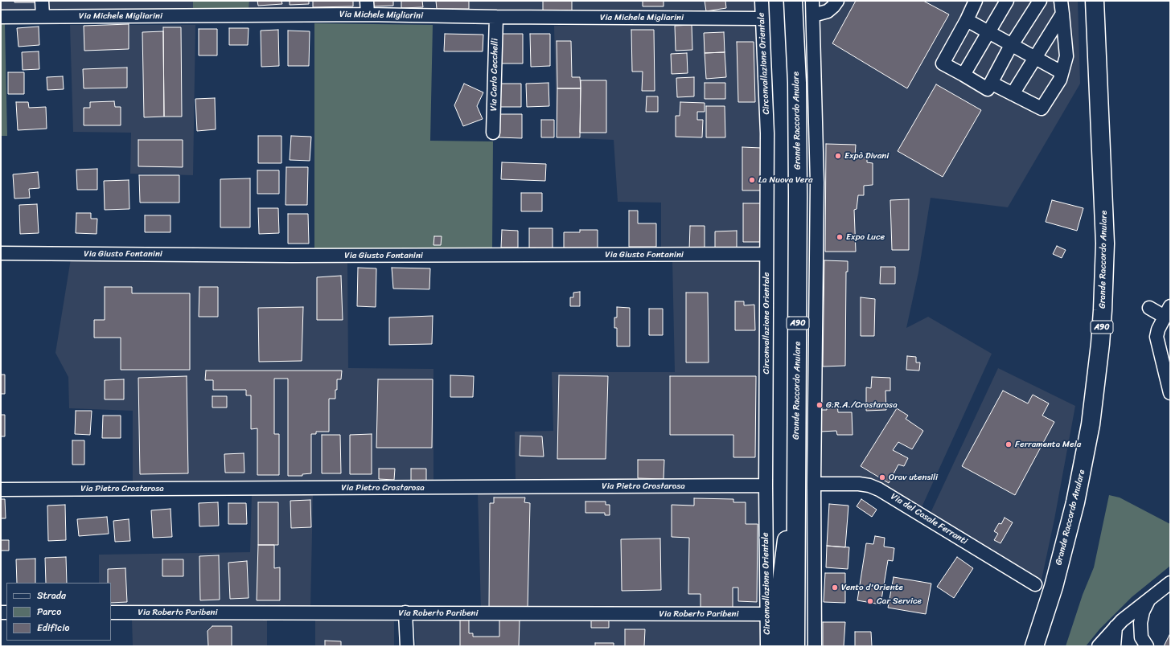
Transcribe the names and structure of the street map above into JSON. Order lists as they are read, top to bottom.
{
  "streets": {
    "highway": ["Grande Raccordo Anulare", "A90"],
    "street": [
      "Via Michele Migliarini",
      "Circonvallazione Orientale",
      "Via Carlo Cecchelli",
      "Via Giusto Fontanini",
      "Via Pietro Crostarosa",
      "Via del Casale Ferranti",
      "Via Roberto Paribeni"
    ]
  },
  "crossings": [
    ["Via Michele Migliarini", "Circonvallazione Orientale"],
    ["Via Michele Migliarini", "Via Carlo Cecchelli"],
    ["Circonvallazione Orientale", "Via Giusto Fontanini"],
    ["Circonvallazione Orientale", "Via Pietro Crostarosa"],
    ["Circonvallazione Orientale", "Via Roberto Paribeni"]
  ],
  "places": [
    "Expò Divani",
    "La Nuova Vera",
    "Expo Luce",
    "G.R.A./Crostarosa",
    "Ferramenta Mela",
    "Orav utensili",
    "Vento d'Oriente",
    "Car Service"
  ],
  "legend": ["Strada", "Parco", "Edificio"]
}
